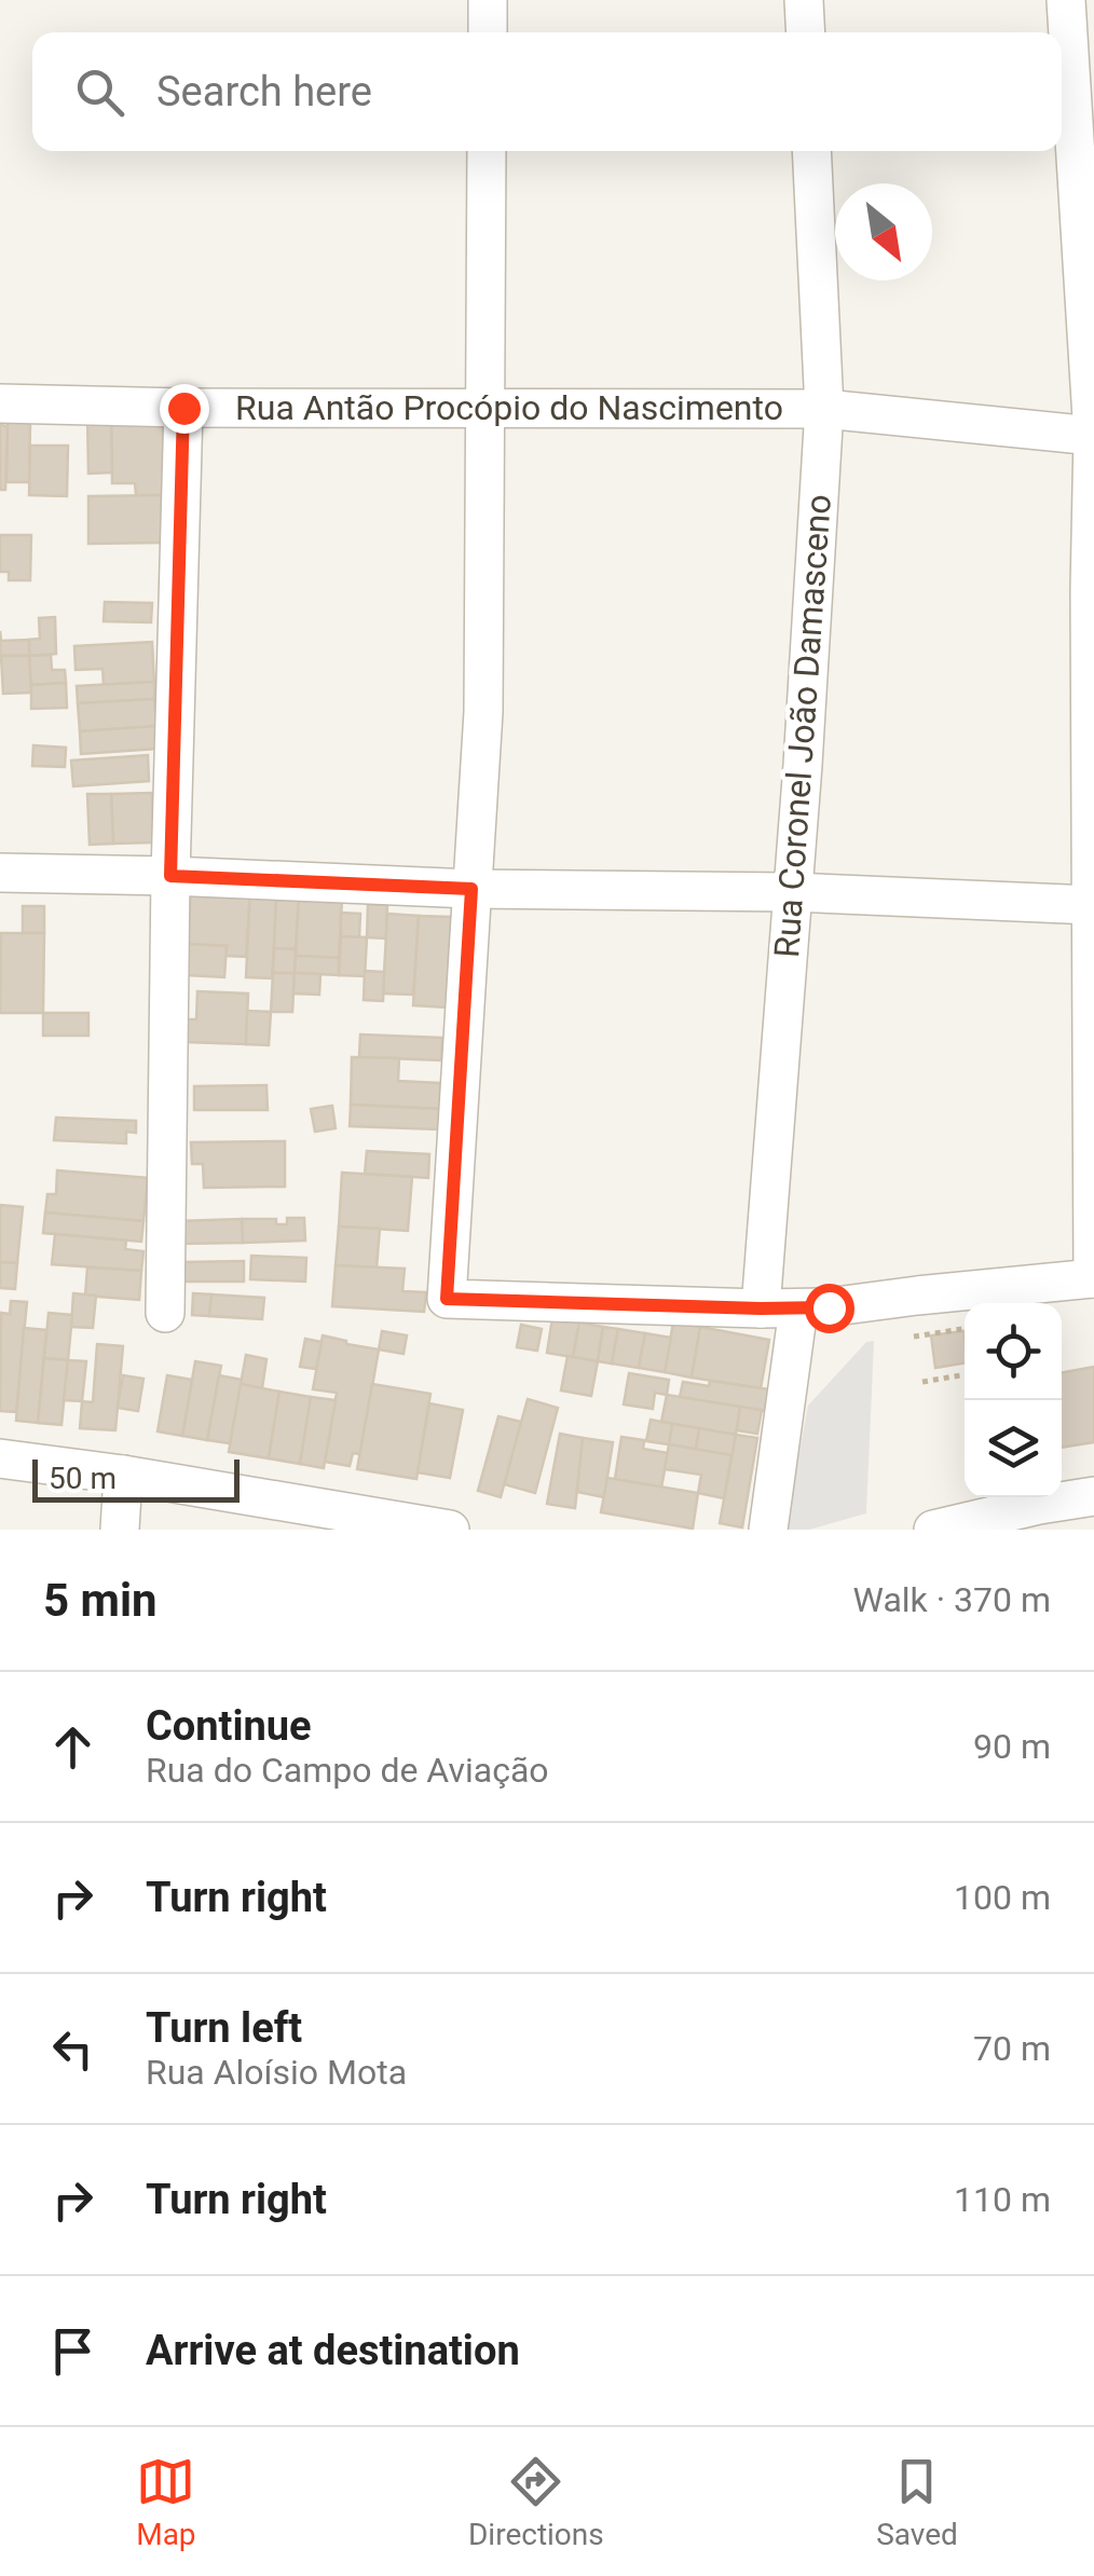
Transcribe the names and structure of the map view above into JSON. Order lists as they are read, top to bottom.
{
  "streets": {
    "street": ["Rua Antão Procópio do Nascimento", "Rua Coronel João Damasceno"]
  },
  "crossings": [
    ["Rua Antão Procópio do Nascimento", "Rua Coronel João Damasceno"]
  ],
  "scale_bar": "50 m",
  "north": "bottom right",
  "page": {
    "search": "Search here",
    "scale": "50 m",
    "heading": ["5 min", "Walk · 370 m"],
    "list": [
      ["Continue", "Rua do Campo de Aviação", "90 m"],
      ["Turn right", "100 m"],
      ["Turn left", "Rua Aloísio Mota", "70 m"],
      ["Turn right", "110 m"],
      "Arrive at destination"
    ],
    "nav": ["Map", "Directions", "Saved"]
  }
}
